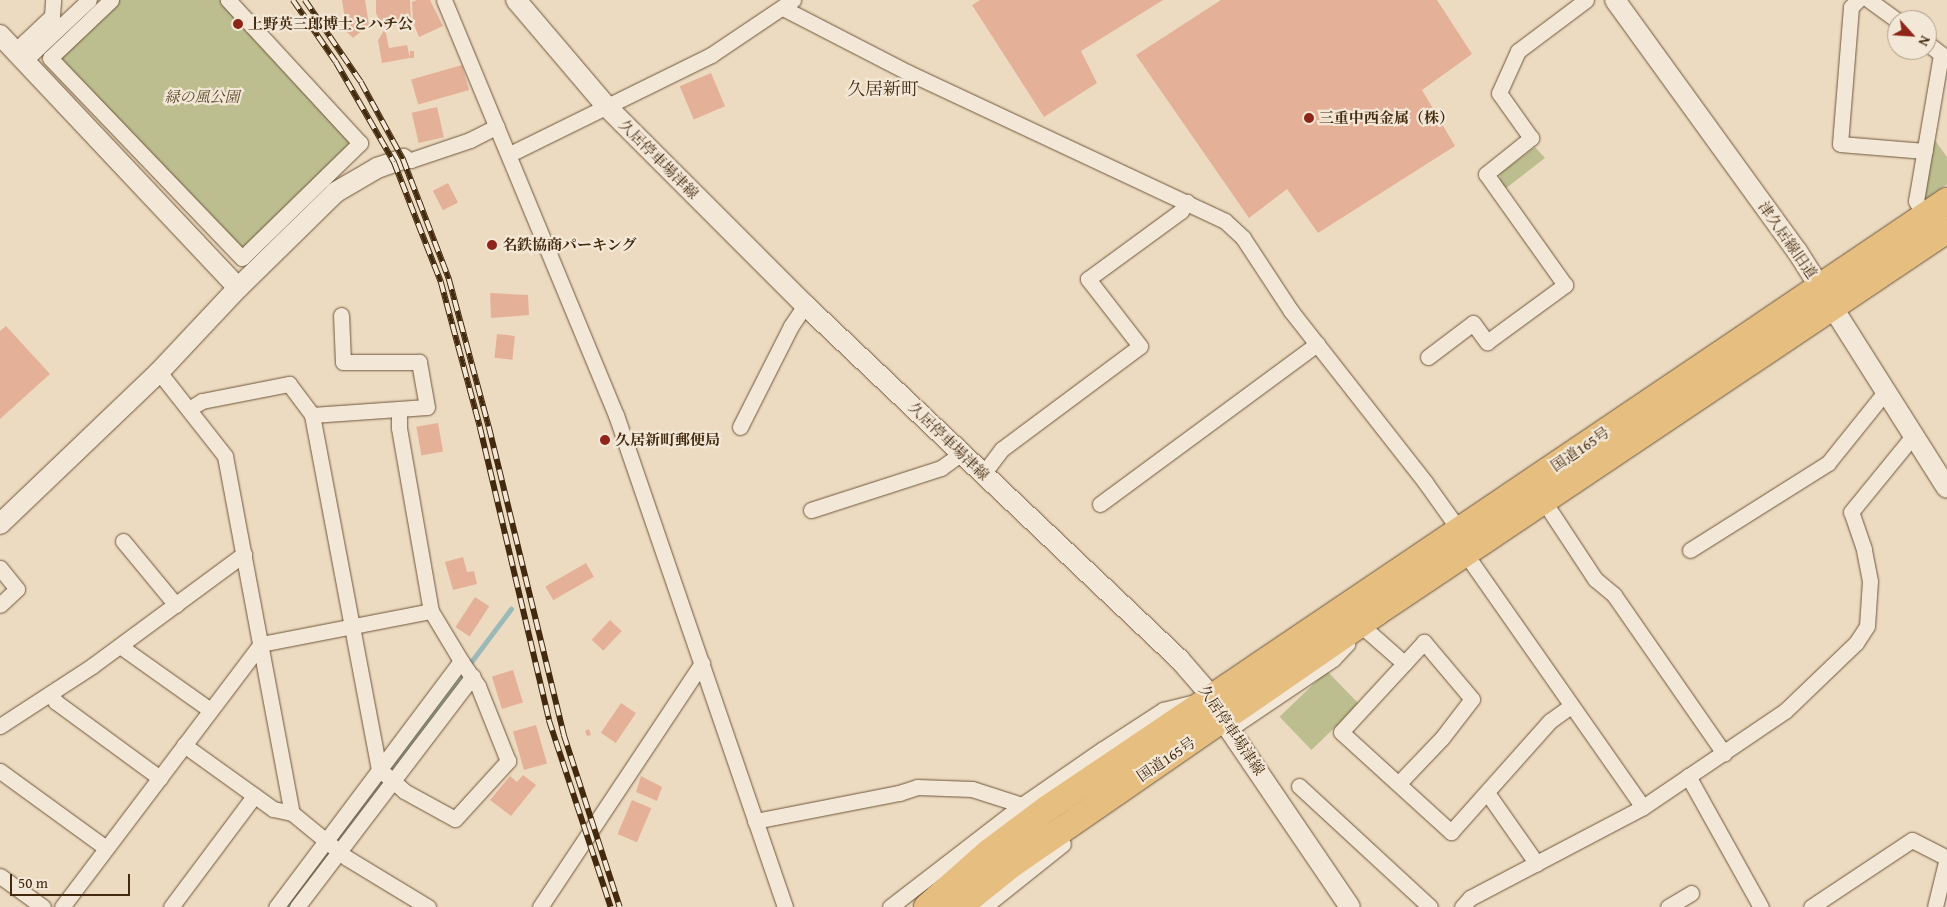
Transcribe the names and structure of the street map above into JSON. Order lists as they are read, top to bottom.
{
  "streets": {
    "highway": ["国道165号"],
    "street": ["久居停車場津線", "津久居線旧道"]
  },
  "crossings": [
    ["久居停車場津線", "国道165号"],
    ["津久居線旧道", "国道165号"]
  ],
  "districts": ["久居新町"],
  "parks": ["緑の風公園"],
  "places": [
    "上野英三郎博士とハチ公",
    "三重中西金属（株）",
    "名鉄協商パーキング",
    "久居新町郵便局"
  ],
  "scale_bar": "50 m",
  "north": "bottom right"
}
